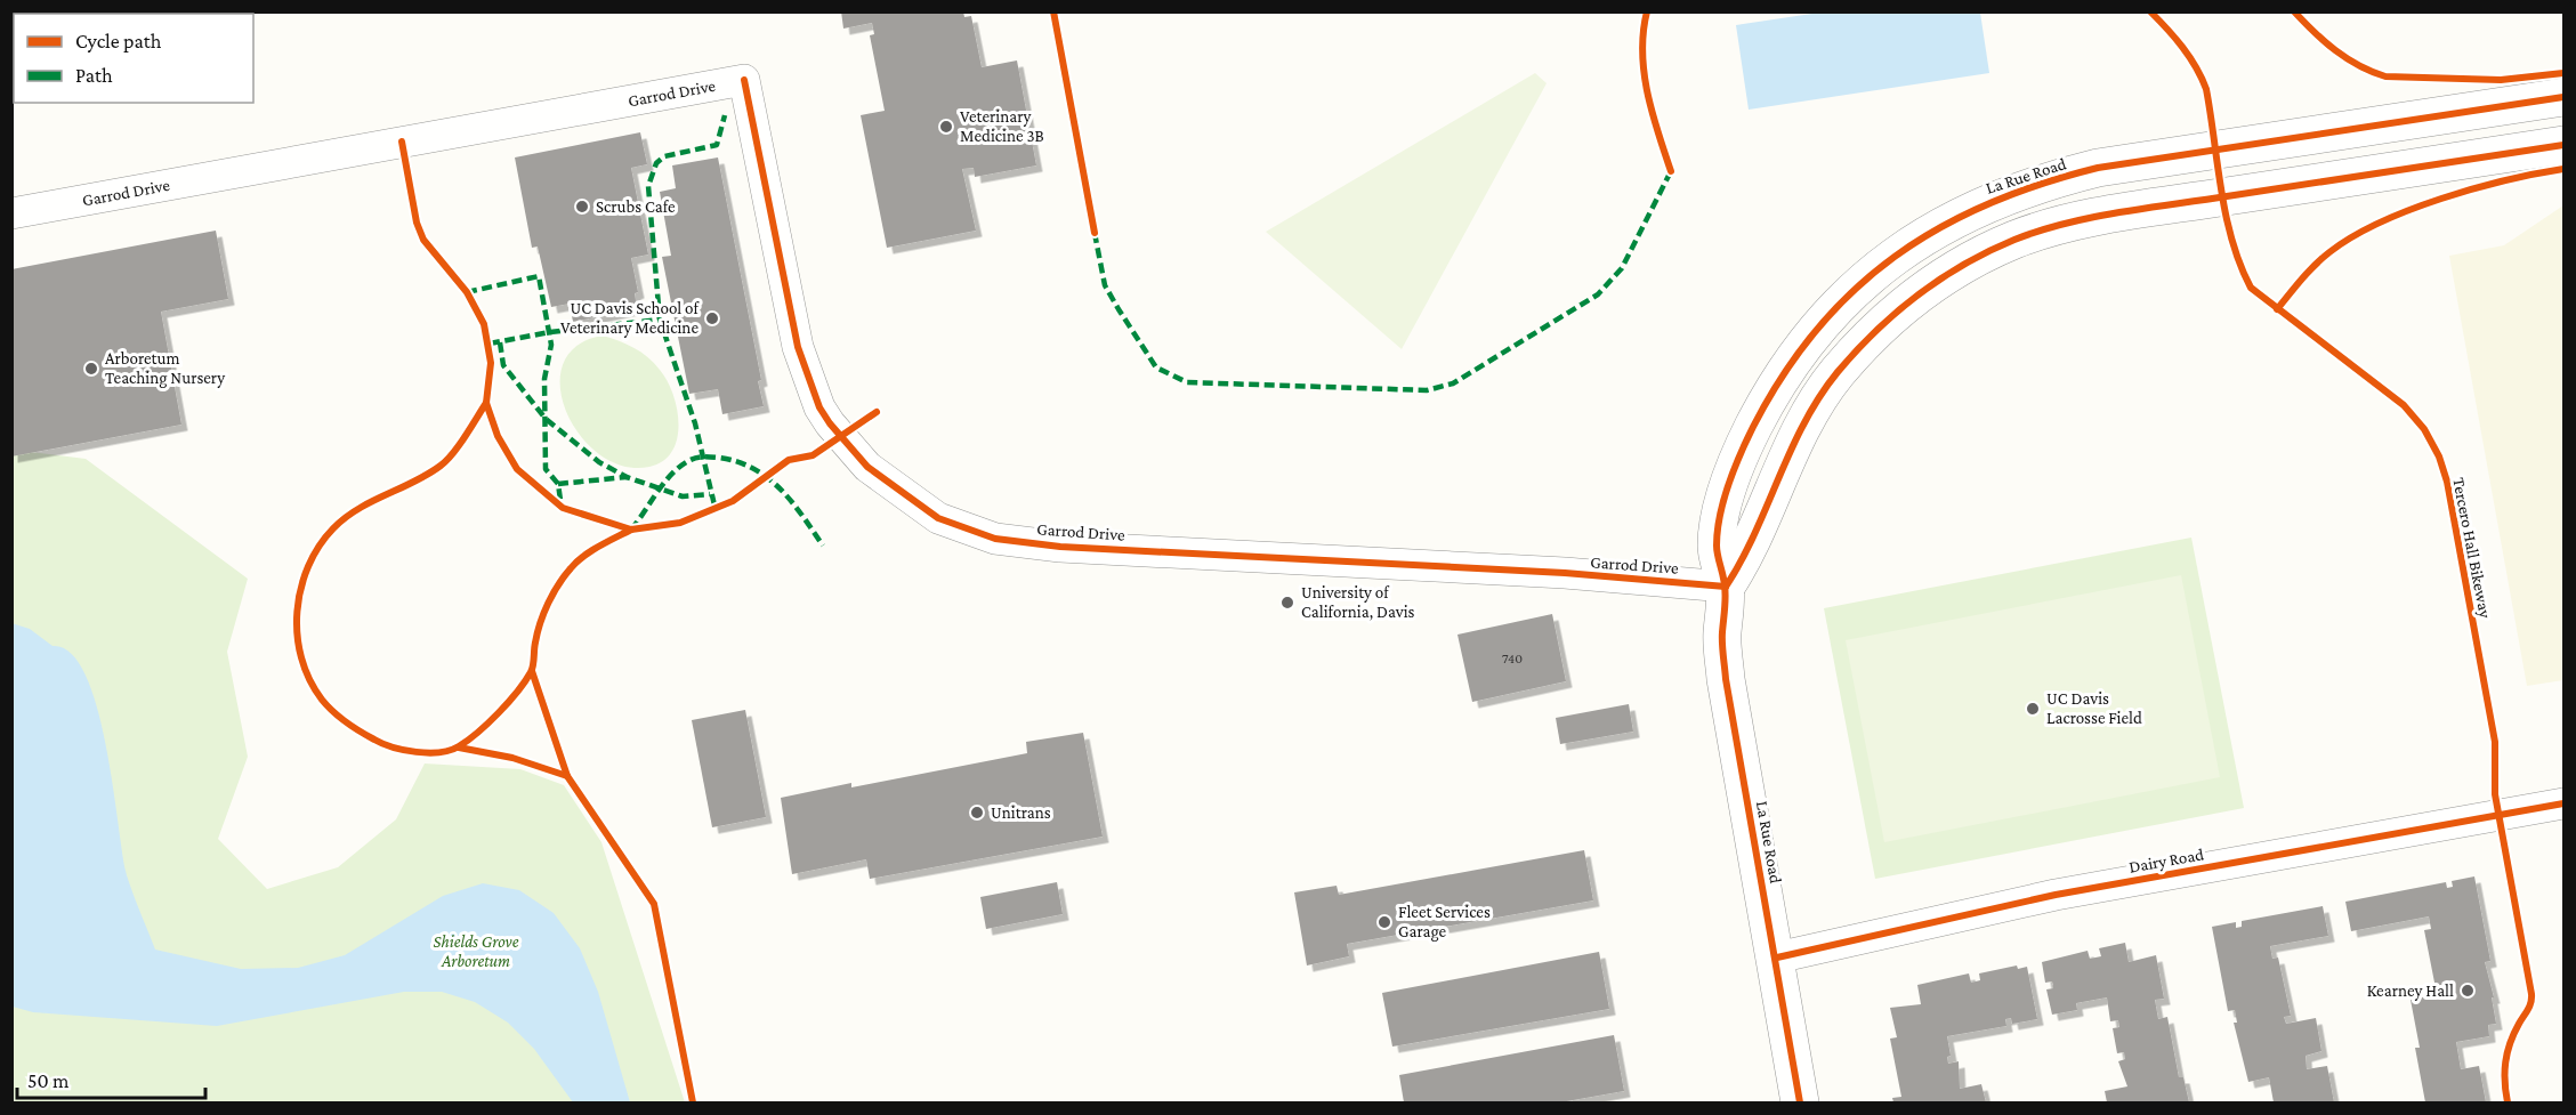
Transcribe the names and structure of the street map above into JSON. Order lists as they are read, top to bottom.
{
  "streets": {
    "street": ["Garrod Drive", "La Rue Road", "Dairy Road"],
    "cycle path": ["Tercero Hall Bikeway"]
  },
  "crossings": [
    ["Garrod Drive", "La Rue Road"],
    ["La Rue Road", "Dairy Road"]
  ],
  "parks": ["Shields Grove Arboretum"],
  "places": [
    "Veterinary Medicine 3B",
    "Scrubs Cafe",
    "UC Davis School of Veterinary Medicine",
    "Arboretum Teaching Nursery",
    "University of California, Davis",
    "UC Davis Lacrosse Field",
    "Unitrans",
    "Fleet Services Garage",
    "Kearney Hall"
  ],
  "house_numbers": ["740"],
  "legend": ["Cycle path", "Path"],
  "scale_bar": "50 m"
}
